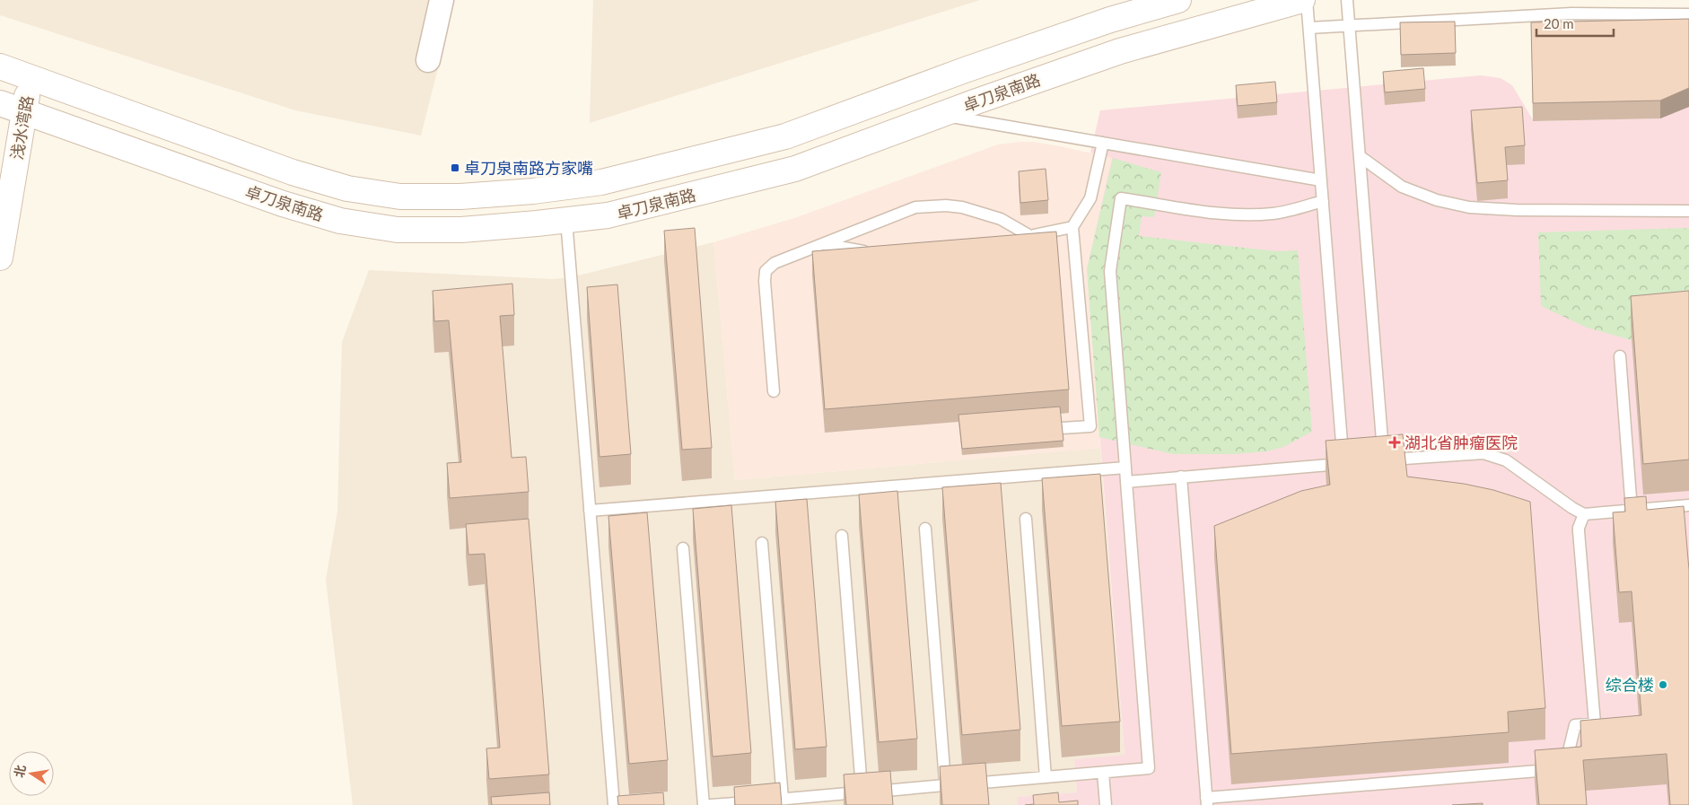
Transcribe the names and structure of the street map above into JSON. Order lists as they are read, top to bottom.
{
  "streets": {
    "street": ["卓刀泉南路", "浅水湾路"]
  },
  "crossings": [
    ["卓刀泉南路", "浅水湾路"]
  ],
  "places": {
    "transit": ["卓刀泉南路方家嘴"],
    "health": ["湖北省肿瘤医院"],
    "other": ["综合楼"]
  },
  "scale_bar": "20 m",
  "north": "left"
}
